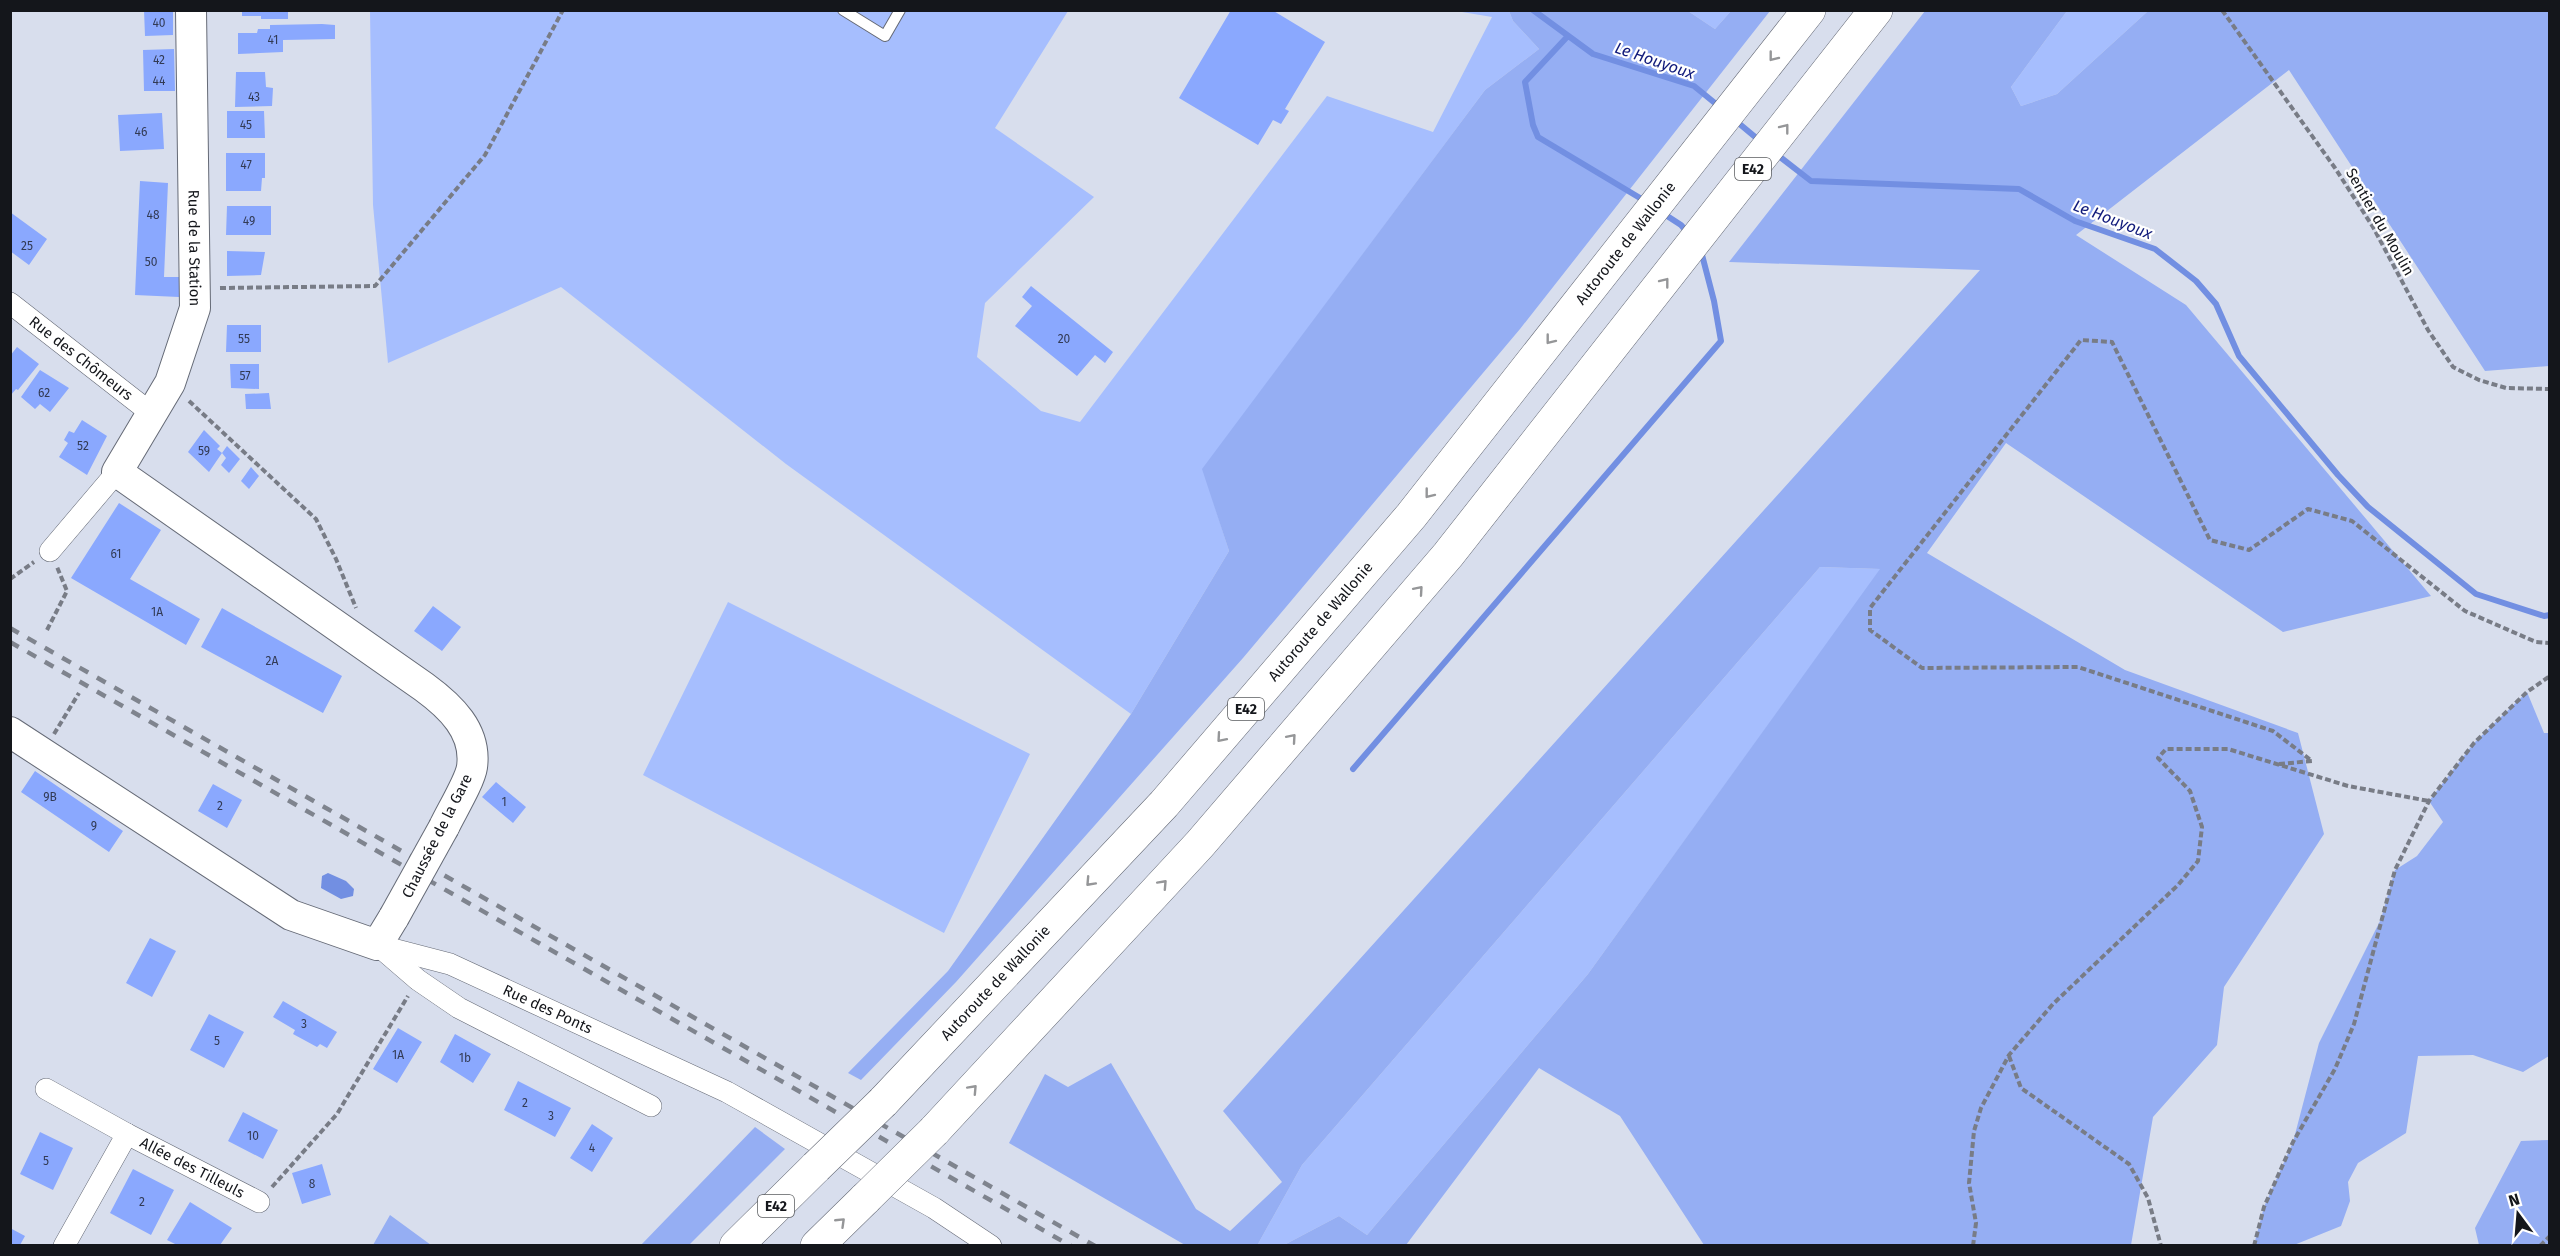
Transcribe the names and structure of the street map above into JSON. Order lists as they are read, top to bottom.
{
  "streets": {
    "highway": ["E42", "Autoroute de Wallonie"],
    "street": [
      "Rue de la Station",
      "Rue des Chômeurs",
      "Chaussée de la Gare",
      "Rue des Ponts",
      "Allée des Tilleuls"
    ],
    "path": ["Sentier du Moulin"]
  },
  "crossings": [
    ["Rue de la Station", "Rue des Chômeurs"],
    ["Rue de la Station", "Chaussée de la Gare"],
    ["Chaussée de la Gare", "Rue des Ponts"]
  ],
  "water": ["Le Houyoux"],
  "house_numbers": [
    "40",
    "41",
    "42",
    "44",
    "43",
    "45",
    "46",
    "47",
    "48",
    "49",
    "25",
    "50",
    "55",
    "20",
    "57",
    "62",
    "52",
    "59",
    "61",
    "1A",
    "2A",
    "9B",
    "1",
    "2",
    "9",
    "3",
    "5",
    "1A",
    "1b",
    "2",
    "3",
    "10",
    "4",
    "5",
    "8",
    "2"
  ],
  "north": "top"
}
